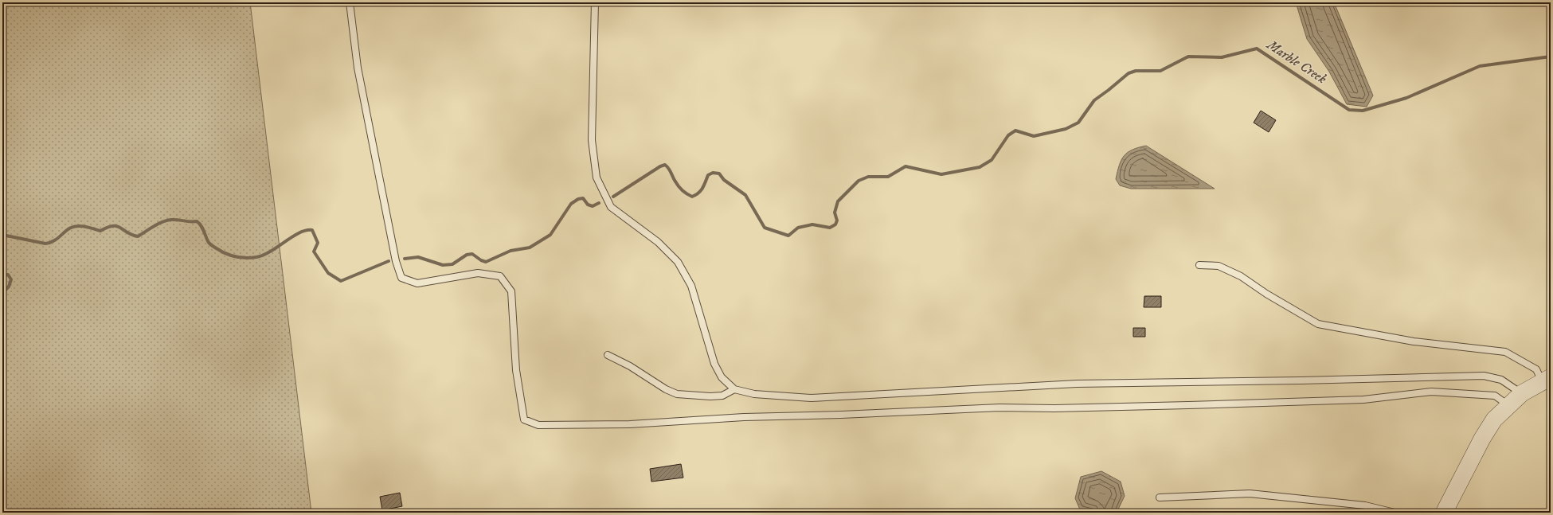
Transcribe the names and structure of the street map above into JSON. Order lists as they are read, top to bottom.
{
  "water": ["Marble Creek"]
}
